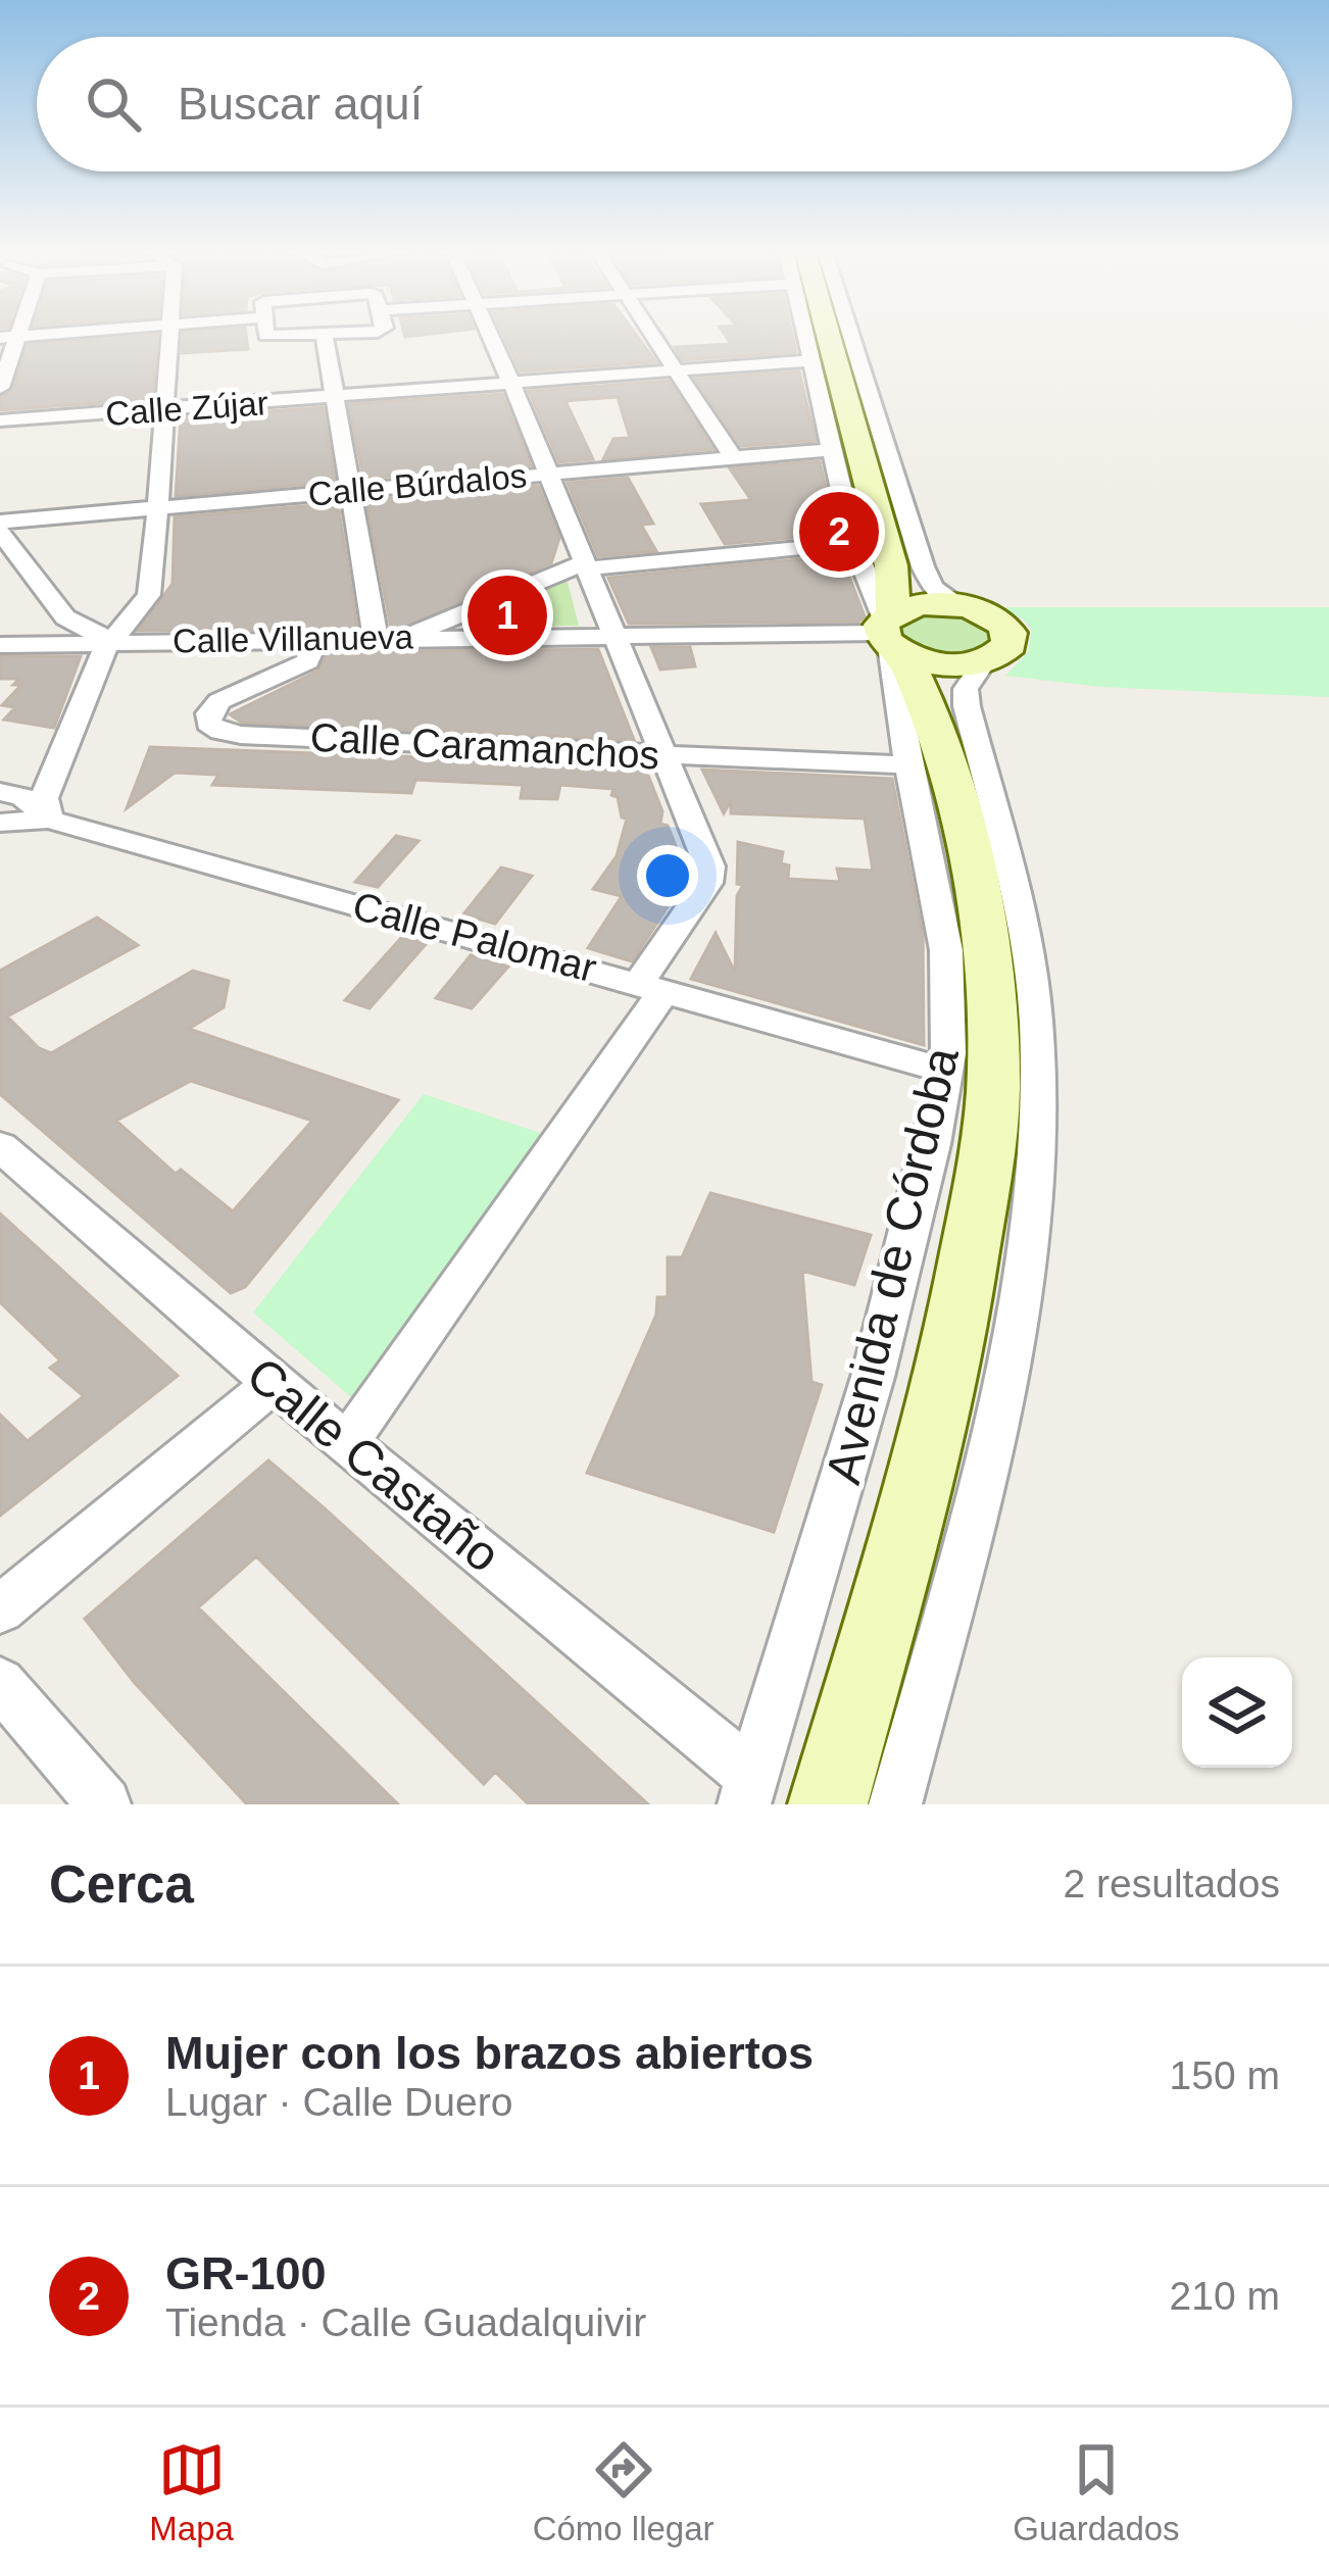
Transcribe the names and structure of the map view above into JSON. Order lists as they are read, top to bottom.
{
  "streets": {
    "street": [
      "Calle Zújar",
      "Calle Búrdalos",
      "Calle Villanueva",
      "Calle Caramanchos",
      "Calle Palomar",
      "Avenida de Córdoba",
      "Calle Castaño"
    ]
  },
  "crossings": [
    ["Calle Zújar", "Avenida de Córdoba"],
    ["Calle Búrdalos", "Avenida de Córdoba"],
    ["Calle Villanueva", "Calle Caramanchos"],
    ["Calle Villanueva", "Avenida de Córdoba"],
    ["Calle Caramanchos", "Avenida de Córdoba"],
    ["Calle Palomar", "Avenida de Córdoba"],
    ["Avenida de Córdoba", "Calle Castaño"]
  ],
  "page": {
    "search": "Buscar aquí",
    "pins": ["2", "1"],
    "heading": ["Cerca", "2 resultados"],
    "list": [
      {
        "mark": "1",
        "name": "Mujer con los brazos abiertos",
        "note": "Lugar · Calle Duero",
        "value": "150 m"
      },
      {
        "mark": "2",
        "name": "GR-100",
        "note": "Tienda · Calle Guadalquivir",
        "value": "210 m"
      }
    ],
    "nav": ["Mapa", "Cómo llegar", "Guardados"]
  }
}
